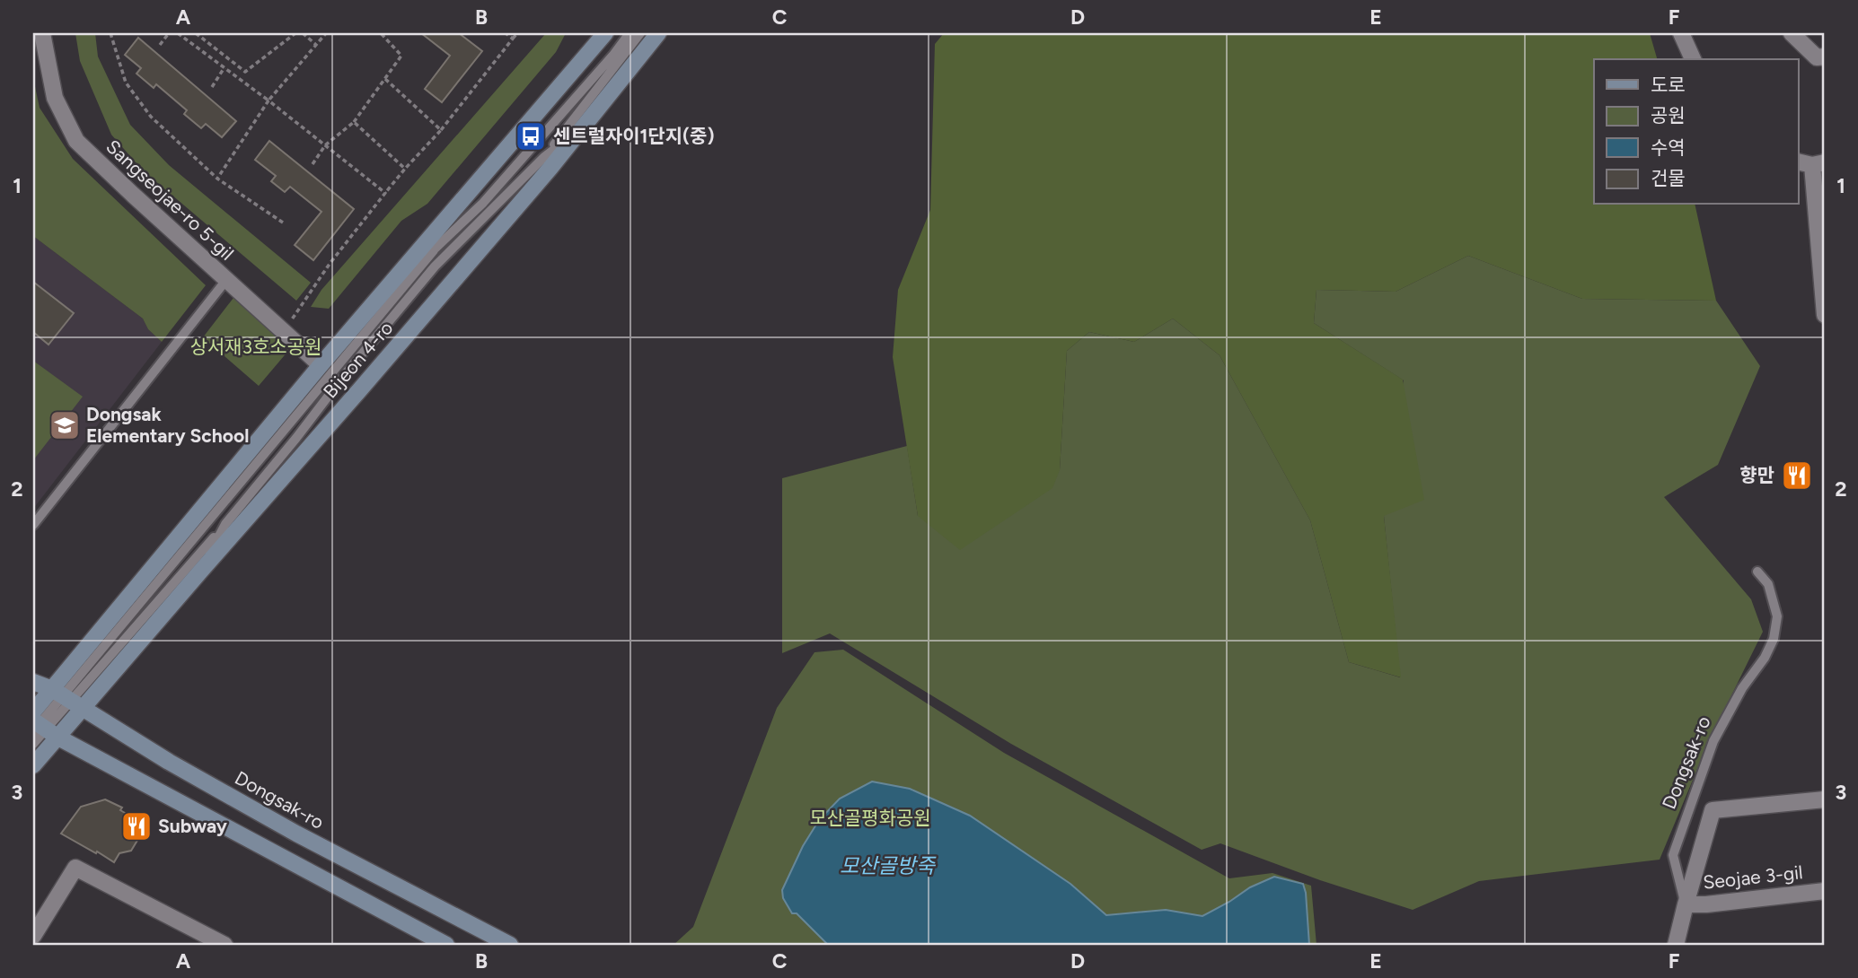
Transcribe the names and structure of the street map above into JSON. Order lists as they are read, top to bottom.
{
  "streets": {
    "main road": ["Bijeon 4-ro", "Dongsak-ro"],
    "street": ["Sangseojae-ro 5-gil", "Seojae 3-gil"]
  },
  "crossings": [
    ["Sangseojae-ro 5-gil", "Bijeon 4-ro"],
    ["Bijeon 4-ro", "Dongsak-ro"],
    ["Dongsak-ro", "Seojae 3-gil"]
  ],
  "water": ["모산골방죽"],
  "parks": ["상서재3호소공원", "모산골평화공원"],
  "places": {
    "bus stop": ["센트럴자이1단지(중)"],
    "school or university": ["Dongsak Elementary School"],
    "restaurant": ["향만", "Subway"]
  },
  "legend": [
    "도로",
    "공원",
    "수역",
    "건물"
  ],
  "grid": {
    "columns": [
      "A",
      "B",
      "C",
      "D",
      "E",
      "F"
    ],
    "rows": ["1", "2", "3"]
  }
}
